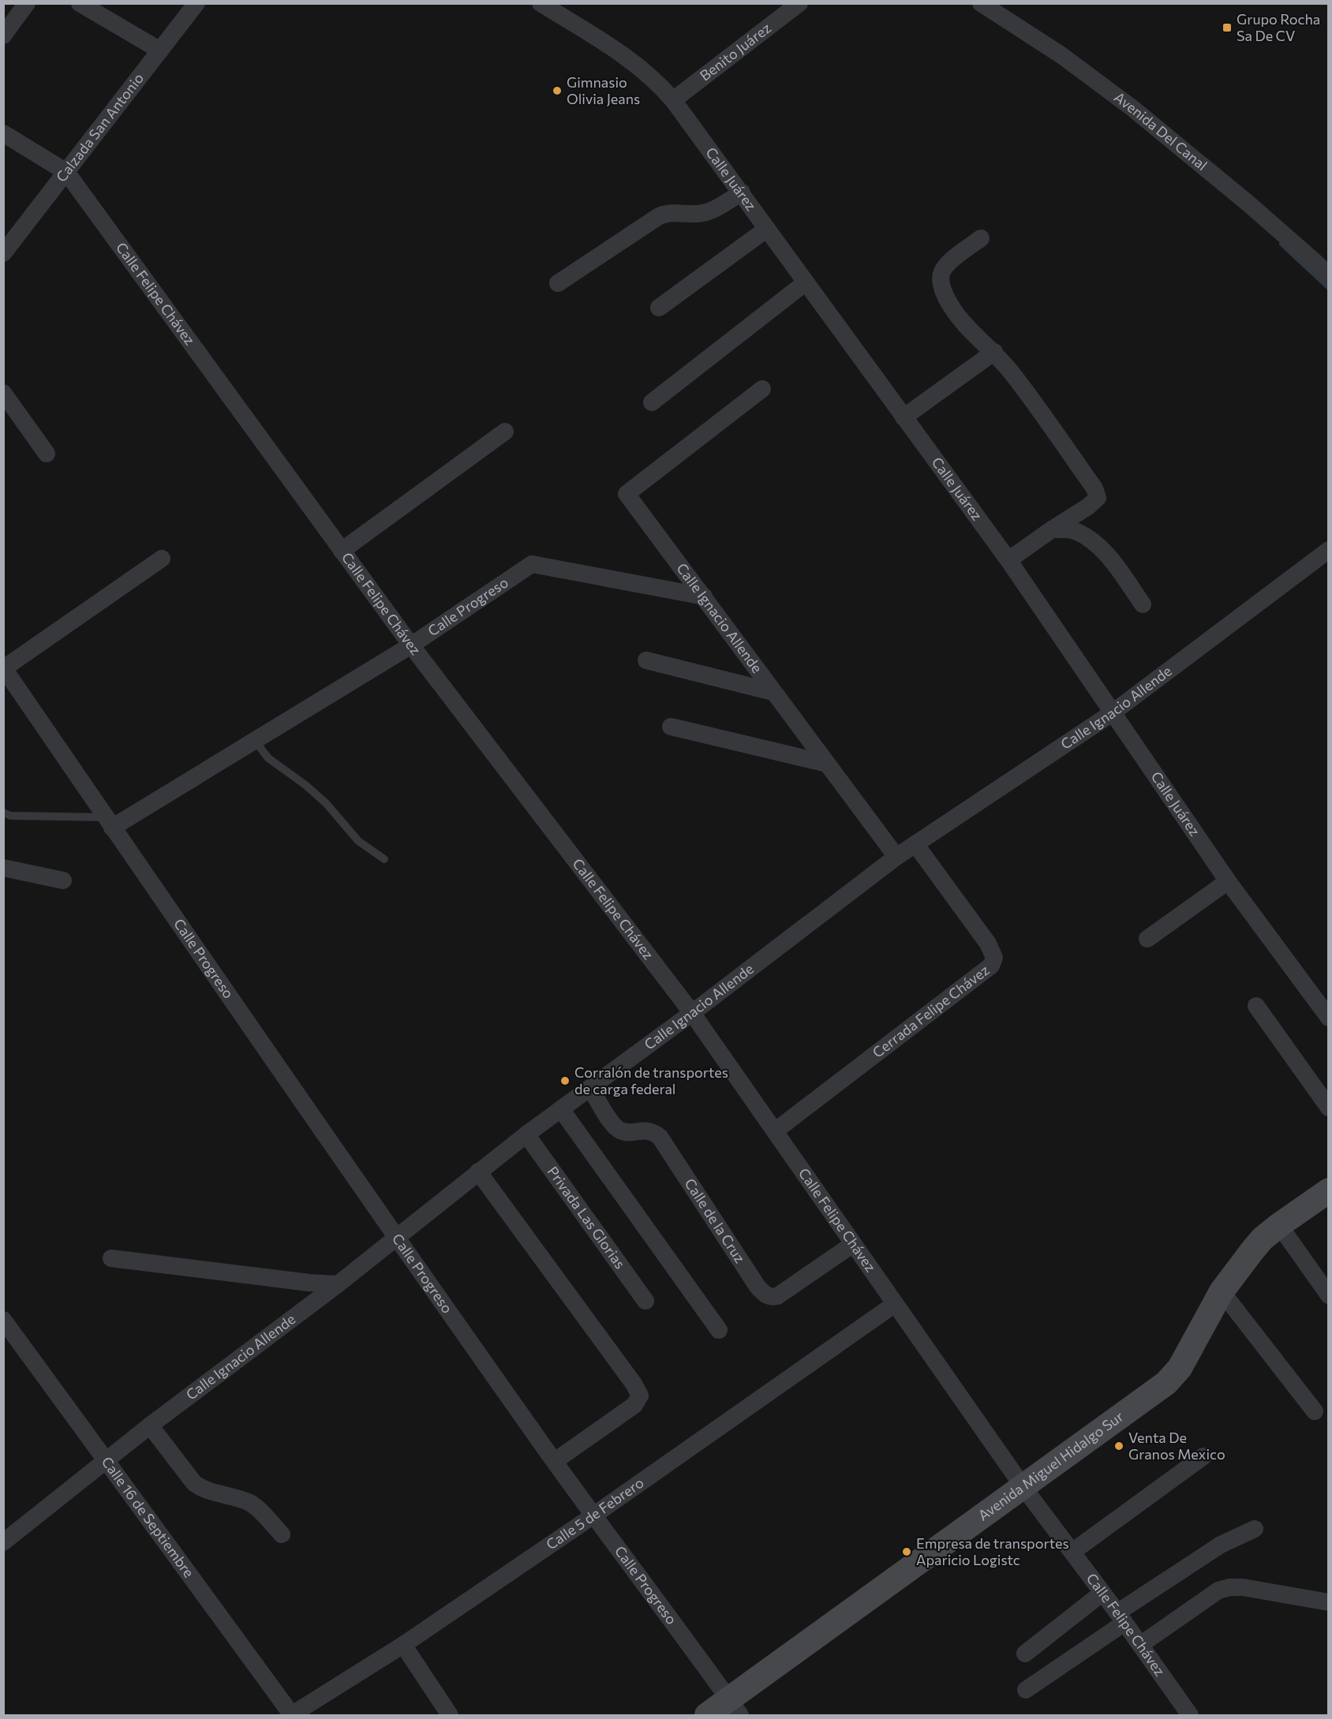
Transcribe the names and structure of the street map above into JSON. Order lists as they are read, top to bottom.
{
  "streets": {
    "main road": ["Avenida Miguel Hidalgo Sur"],
    "street": [
      "Benito Juárez",
      "Calzada San Antonio",
      "Avenida Del Canal",
      "Calle Juárez",
      "Calle Felipe Chávez",
      "Calle Progreso",
      "Calle Ignacio Allende",
      "Cerrada Felipe Chávez",
      "Privada Las Glorias",
      "Calle de la Cruz",
      "Calle 5 de Febrero",
      "Calle 16 de Septiembre"
    ]
  },
  "crossings": [
    ["Benito Juárez", "Calle Juárez"],
    ["Calzada San Antonio", "Calle Felipe Chávez"],
    ["Calle Juárez", "Calle Ignacio Allende"],
    ["Calle Felipe Chávez", "Calle Progreso"],
    ["Calle Felipe Chávez", "Calle Ignacio Allende"],
    ["Calle Felipe Chávez", "Cerrada Felipe Chávez"],
    ["Calle Felipe Chávez", "Calle de la Cruz"],
    ["Calle Felipe Chávez", "Avenida Miguel Hidalgo Sur"],
    ["Calle Felipe Chávez", "Calle 5 de Febrero"],
    ["Calle Progreso", "Calle Ignacio Allende"],
    ["Calle Progreso", "Avenida Miguel Hidalgo Sur"],
    ["Calle Progreso", "Calle 5 de Febrero"],
    ["Calle Ignacio Allende", "Cerrada Felipe Chávez"],
    ["Calle Ignacio Allende", "Privada Las Glorias"],
    ["Calle Ignacio Allende", "Calle de la Cruz"],
    ["Calle Ignacio Allende", "Calle 16 de Septiembre"],
    ["Calle 5 de Febrero", "Calle 16 de Septiembre"]
  ],
  "places": {
    "transit": ["Grupo Rocha Sa De CV"],
    "other": [
      "Gimnasio Olivia Jeans",
      "Corralón de transportes de carga federal",
      "Venta De Granos Mexico",
      "Empresa de transportes Aparicio Logistc"
    ]
  }
}
